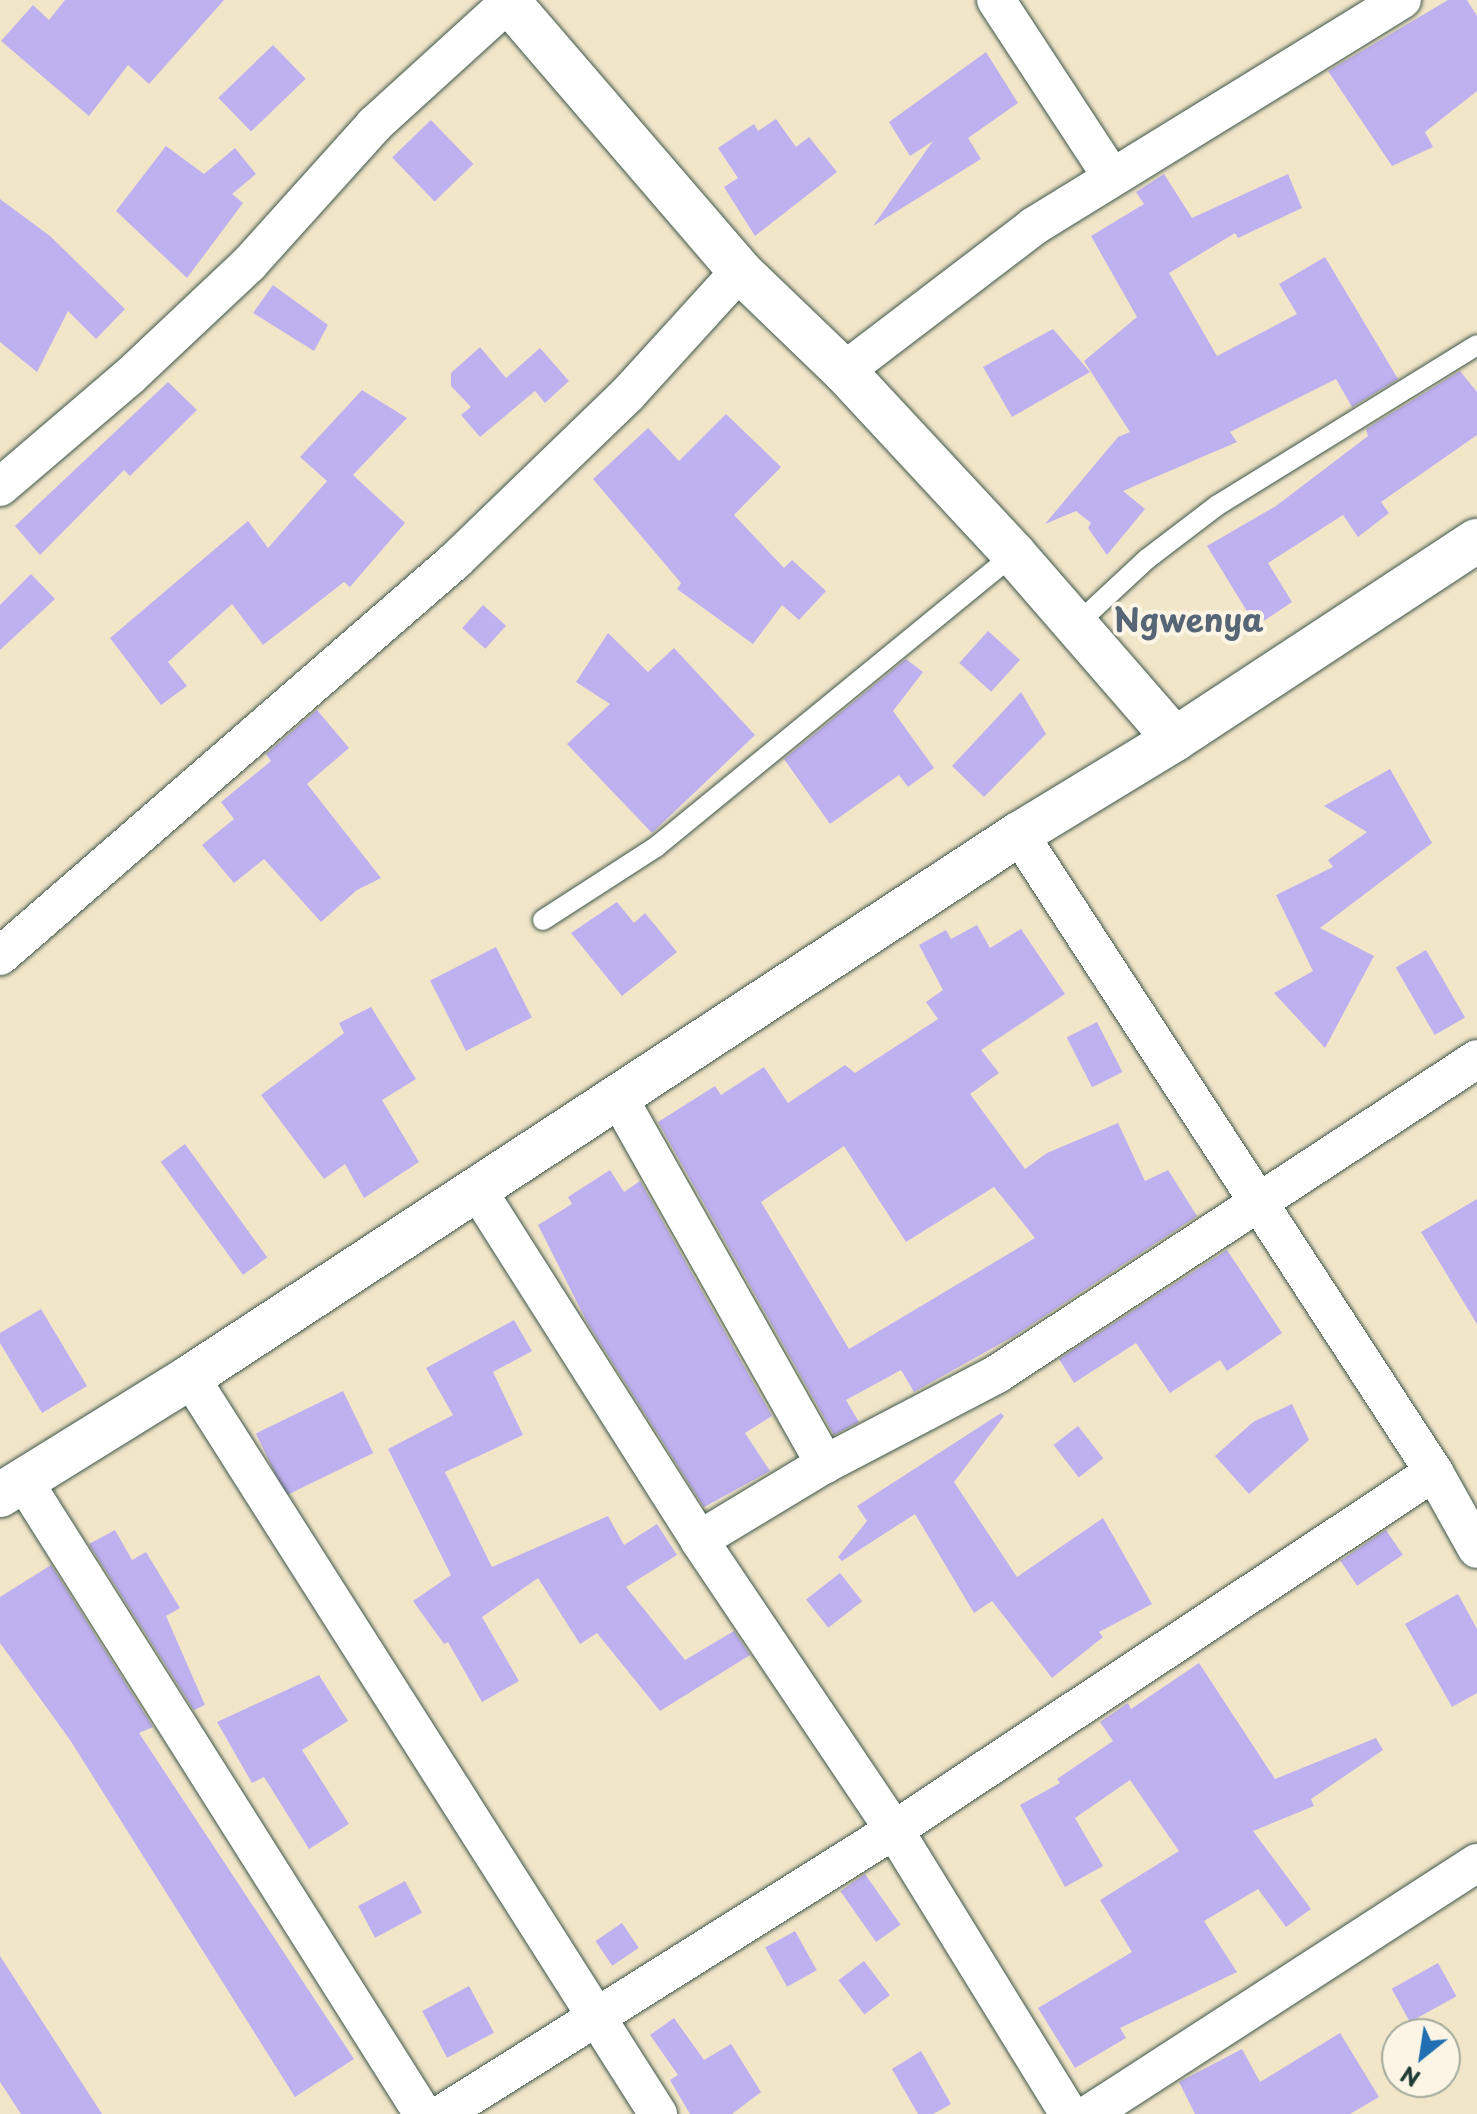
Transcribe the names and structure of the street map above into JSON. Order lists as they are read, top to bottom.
{
  "districts": ["Ngwenya"],
  "north": "bottom left"
}
